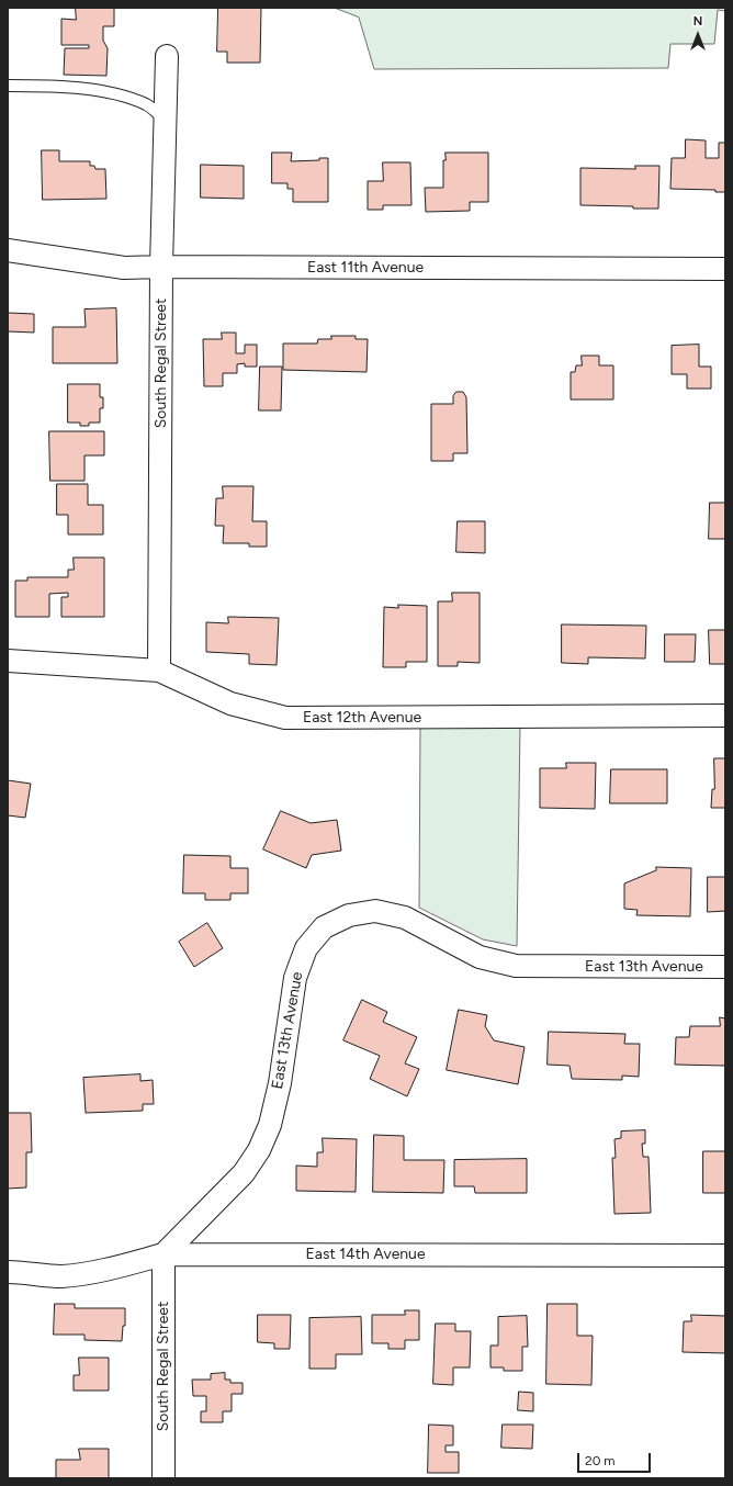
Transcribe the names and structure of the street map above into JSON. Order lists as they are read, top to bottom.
{
  "streets": {
    "street": [
      "East 11th Avenue",
      "South Regal Street",
      "East 12th Avenue",
      "East 13th Avenue",
      "East 14th Avenue"
    ]
  },
  "crossings": [
    ["East 11th Avenue", "South Regal Street"],
    ["South Regal Street", "East 12th Avenue"],
    ["South Regal Street", "East 13th Avenue"],
    ["South Regal Street", "East 14th Avenue"],
    ["East 13th Avenue", "East 14th Avenue"]
  ],
  "scale_bar": "20 m",
  "north": "top"
}
